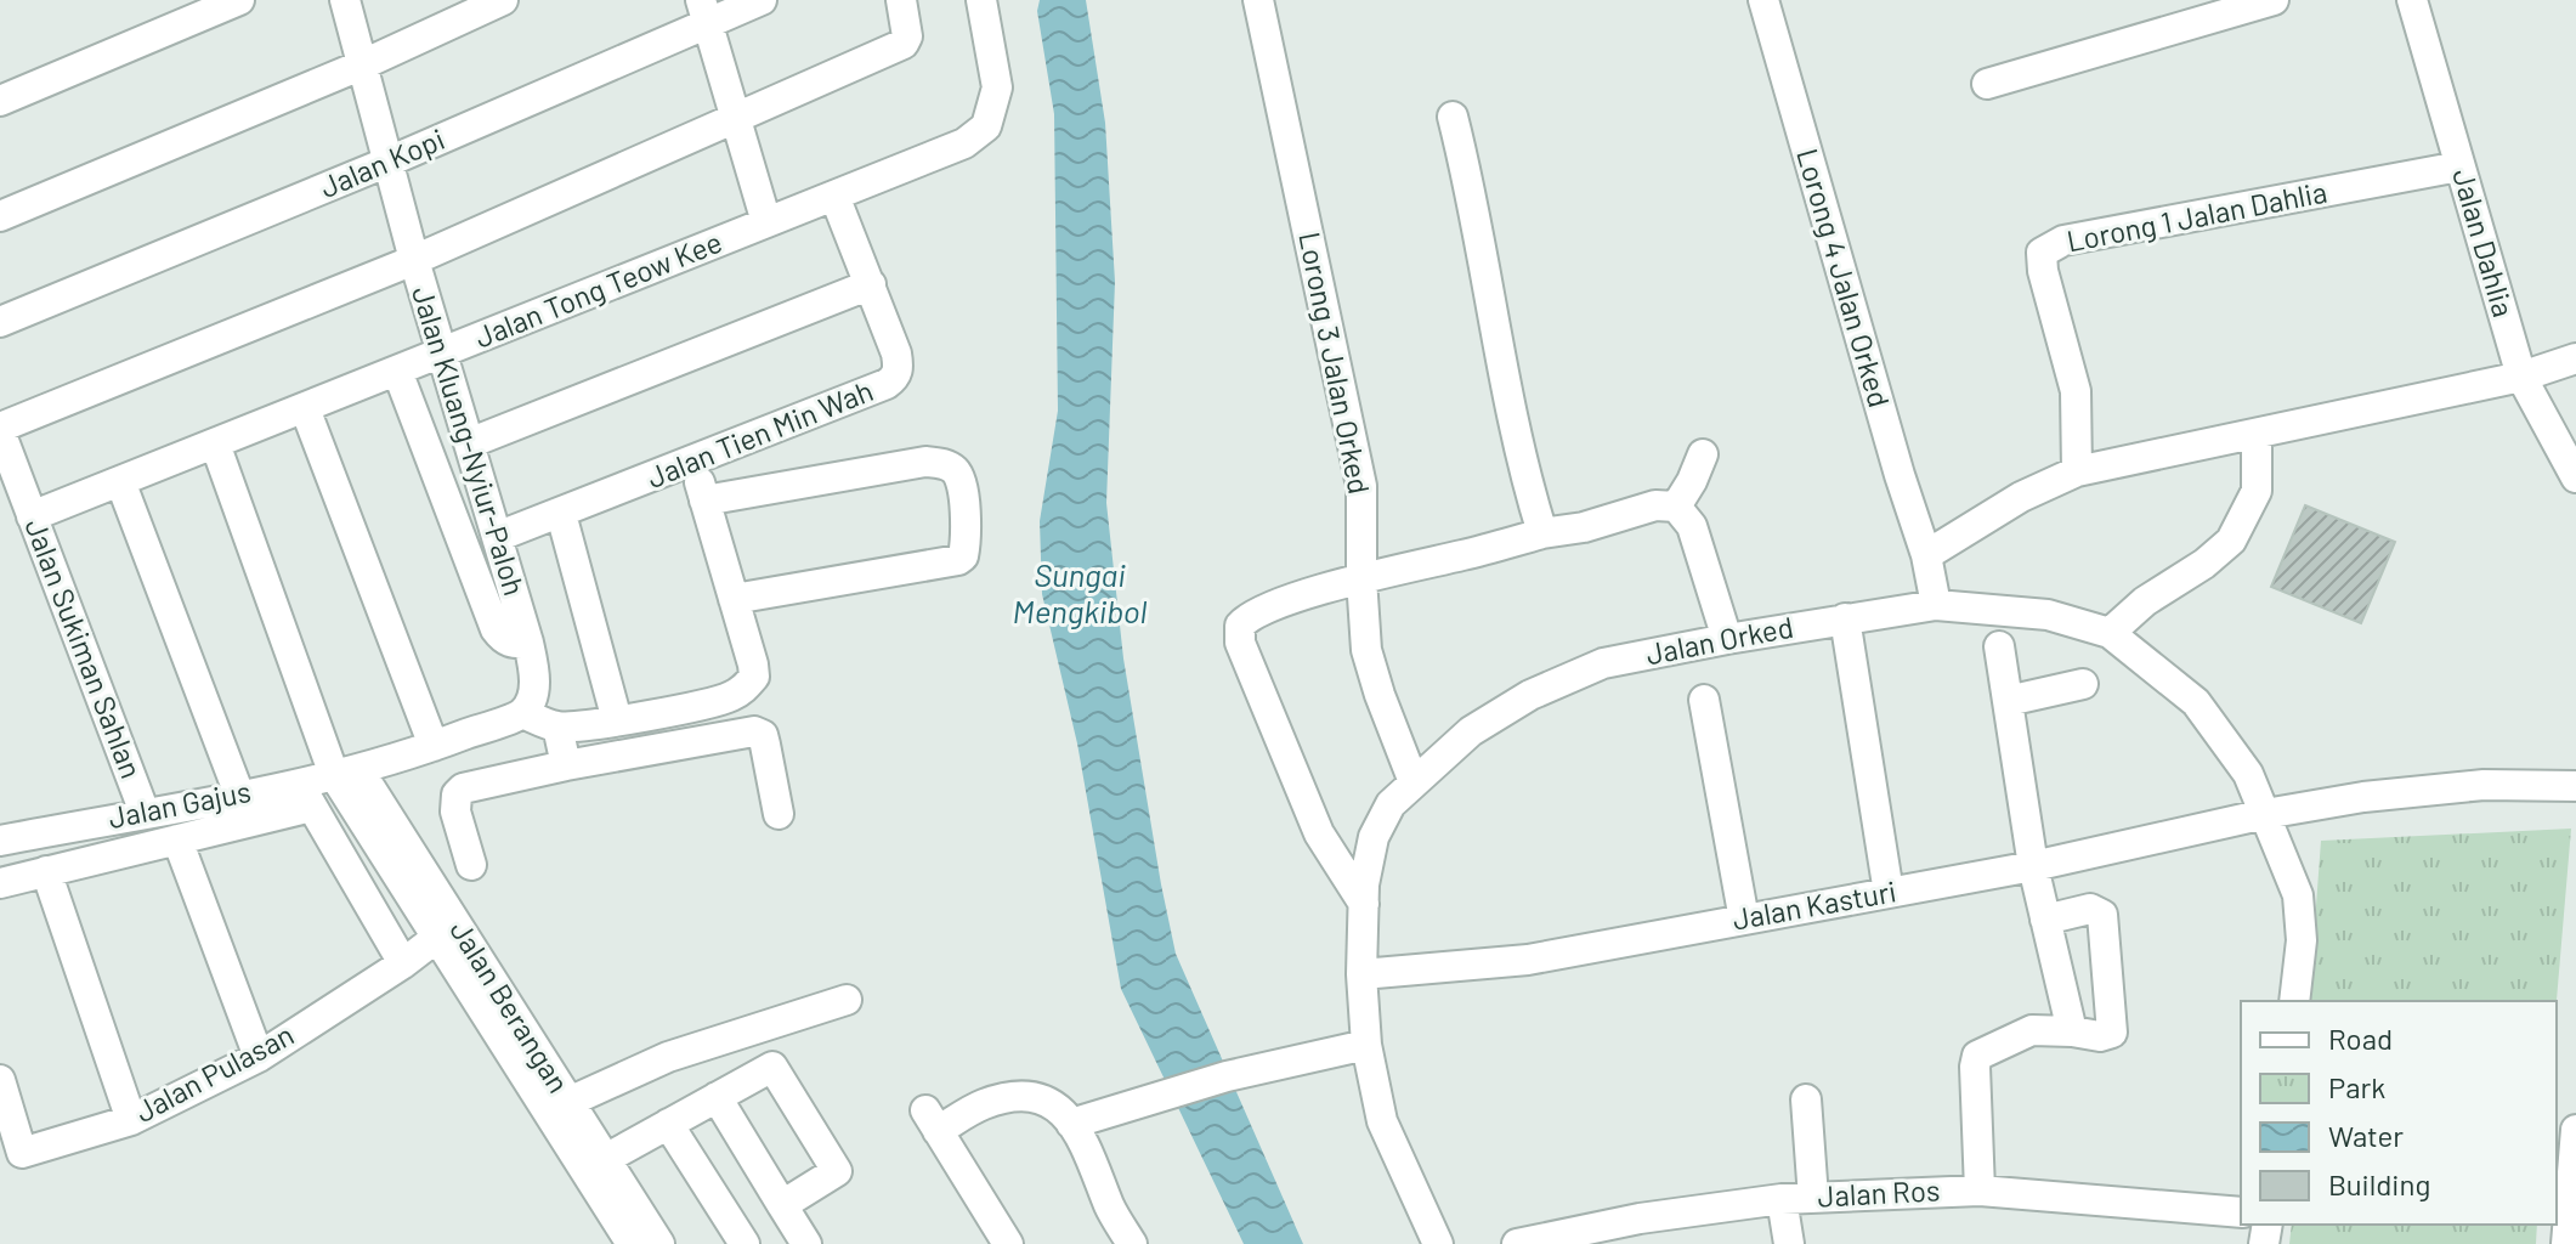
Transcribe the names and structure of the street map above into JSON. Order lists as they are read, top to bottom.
{
  "streets": {
    "street": [
      "Jalan Kopi",
      "Lorong 1 Jalan Dahlia",
      "Jalan Dahlia",
      "Lorong 4 Jalan Orked",
      "Jalan Tong Teow Kee",
      "Lorong 3 Jalan Orked",
      "Jalan Tien Min Wah",
      "Jalan Kluang-Nyiur-Paloh",
      "Jalan Orked",
      "Jalan Sukiman Sahlan",
      "Jalan Gajus",
      "Jalan Kasturi",
      "Jalan Berangan",
      "Jalan Pulasan",
      "Jalan Ros"
    ]
  },
  "crossings": [
    ["Jalan Kopi", "Jalan Kluang-Nyiur-Paloh"],
    ["Lorong 1 Jalan Dahlia", "Jalan Dahlia"],
    ["Lorong 4 Jalan Orked", "Jalan Orked"],
    ["Jalan Tong Teow Kee", "Jalan Tien Min Wah"],
    ["Jalan Tong Teow Kee", "Jalan Kluang-Nyiur-Paloh"],
    ["Jalan Tong Teow Kee", "Jalan Sukiman Sahlan"],
    ["Jalan Tong Teow Kee", "Jalan Berangan"],
    ["Lorong 3 Jalan Orked", "Jalan Orked"],
    ["Jalan Tien Min Wah", "Jalan Kluang-Nyiur-Paloh"],
    ["Jalan Orked", "Jalan Kasturi"],
    ["Jalan Sukiman Sahlan", "Jalan Gajus"],
    ["Jalan Gajus", "Jalan Berangan"],
    ["Jalan Berangan", "Jalan Pulasan"]
  ],
  "water": ["Sungai Mengkibol"],
  "legend": [
    "Road",
    "Park",
    "Water",
    "Building"
  ]
}
